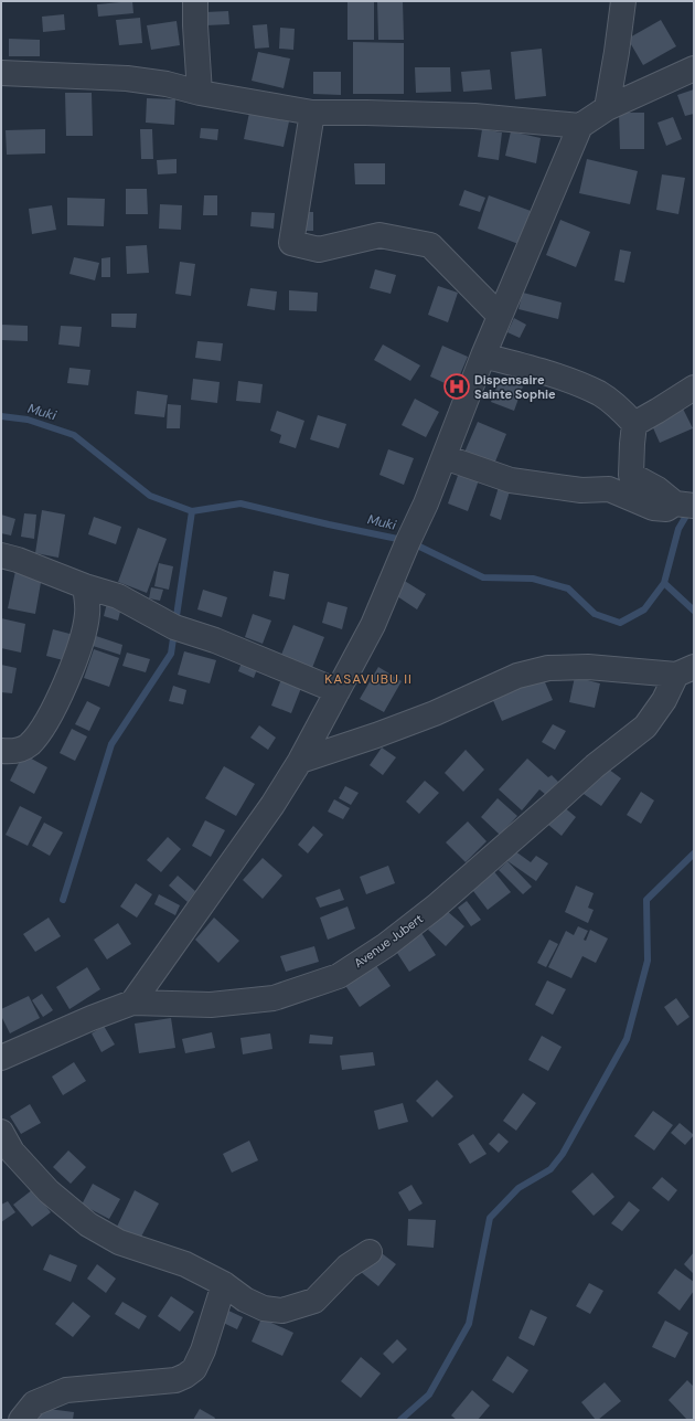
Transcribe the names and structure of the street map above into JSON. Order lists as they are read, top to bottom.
{
  "streets": {
    "street": ["Avenue Jubert"]
  },
  "districts": ["KASAVUBU II"],
  "water": ["Muki"],
  "places": {
    "hospital": ["Dispensaire Sainte Sophie"]
  }
}
